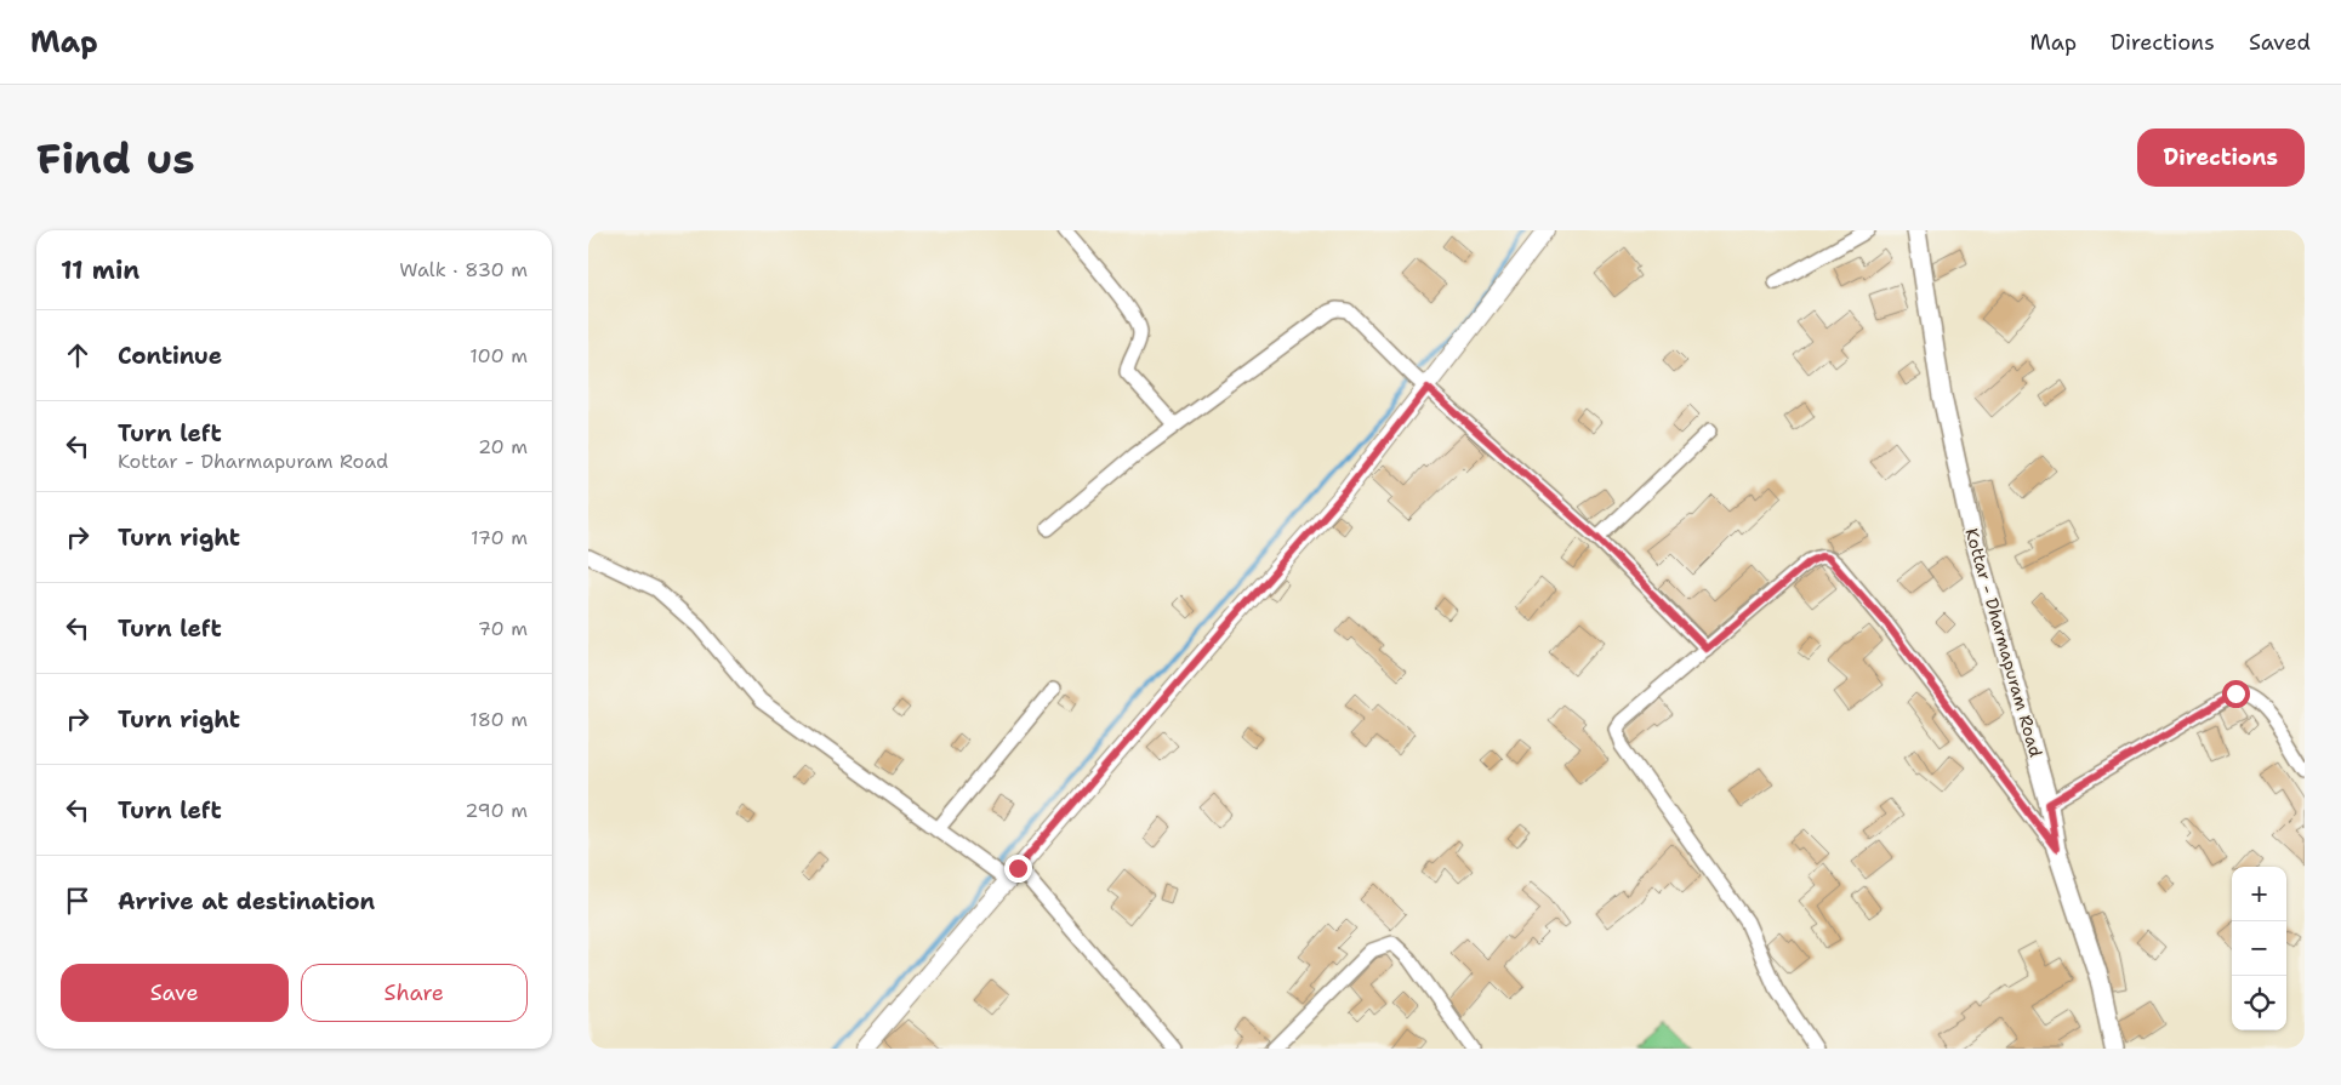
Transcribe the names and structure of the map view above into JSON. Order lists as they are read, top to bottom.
{
  "streets": {
    "main road": ["Kottar - Dharmapuram Road"]
  },
  "page": {
    "header": "Map",
    "nav": ["Map", "Directions", "Saved"],
    "buttons": [
      "Directions",
      ["Save", "Share"]
    ],
    "title": "Find us",
    "heading": ["11 min", "Walk · 830 m"],
    "list": [
      ["Continue", "100 m"],
      ["Turn left", "Kottar - Dharmapuram Road", "20 m"],
      ["Turn right", "170 m"],
      ["Turn left", "70 m"],
      ["Turn right", "180 m"],
      ["Turn left", "290 m"],
      "Arrive at destination"
    ],
    "map_buttons": ["+", "−"]
  }
}
